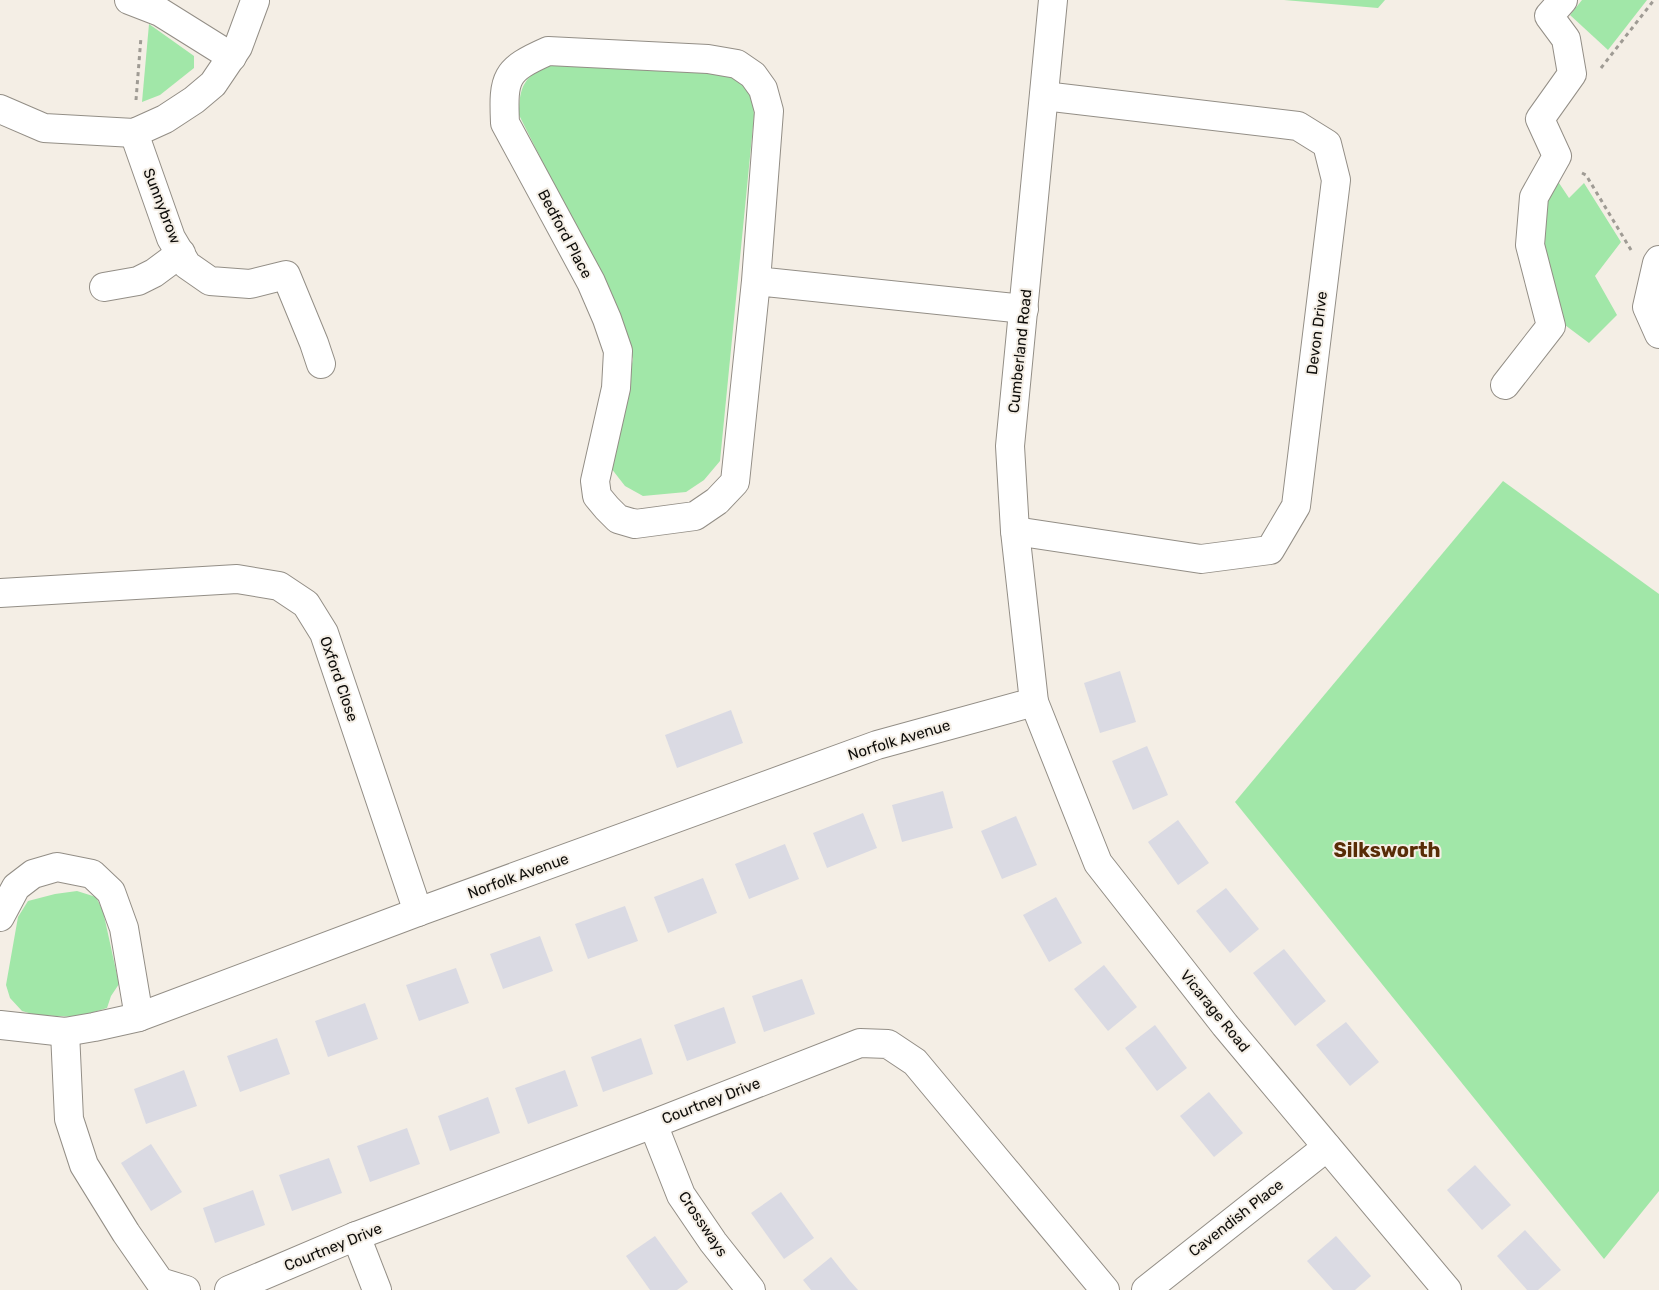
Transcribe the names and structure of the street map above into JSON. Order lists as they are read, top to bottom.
{
  "streets": {
    "street": [
      "Sunnybrow",
      "Bedford Place",
      "Devon Drive",
      "Cumberland Road",
      "Oxford Close",
      "Norfolk Avenue",
      "Vicarage Road",
      "Courtney Drive",
      "Cavendish Place",
      "Crossways"
    ]
  },
  "crossings": [
    ["Devon Drive", "Cumberland Road"],
    ["Cumberland Road", "Norfolk Avenue"],
    ["Cumberland Road", "Vicarage Road"],
    ["Oxford Close", "Norfolk Avenue"],
    ["Norfolk Avenue", "Vicarage Road"],
    ["Vicarage Road", "Cavendish Place"],
    ["Courtney Drive", "Crossways"]
  ],
  "districts": ["Silksworth"]
}
